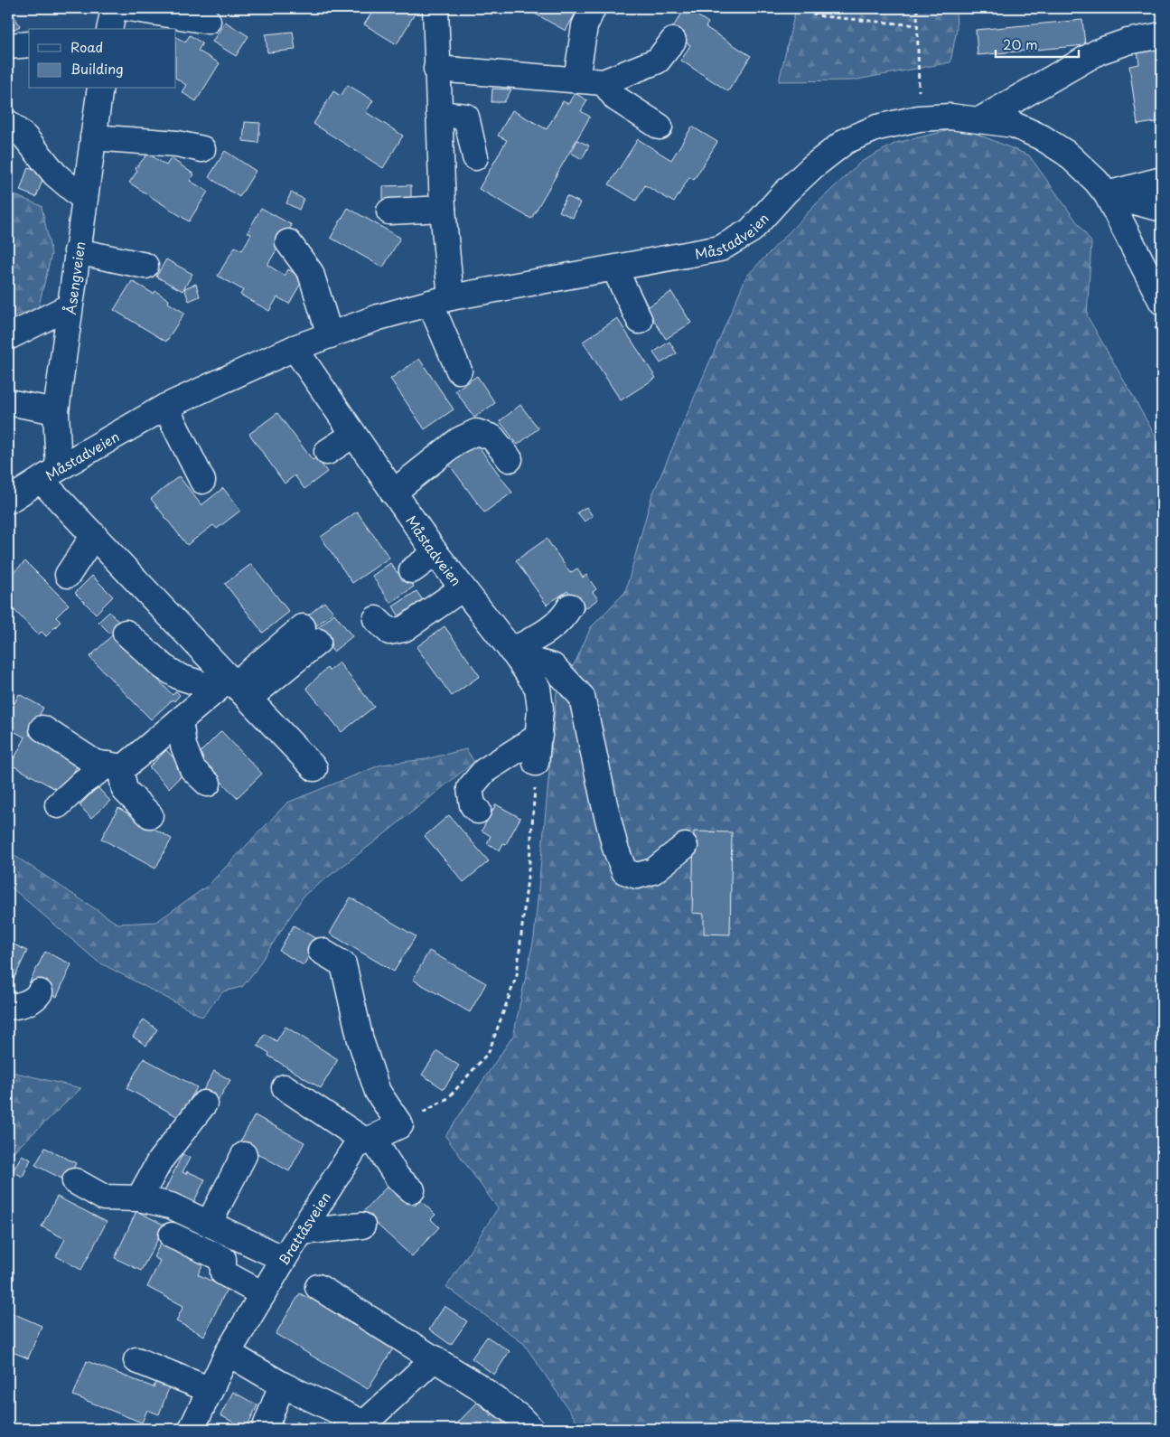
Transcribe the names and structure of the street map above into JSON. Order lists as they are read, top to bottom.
{
  "streets": {
    "street": ["Måstadveien", "Åsengveien", "Brattåsveien"]
  },
  "crossings": [
    ["Måstadveien", "Åsengveien"]
  ],
  "legend": ["Road", "Building"],
  "scale_bar": "20 m"
}
